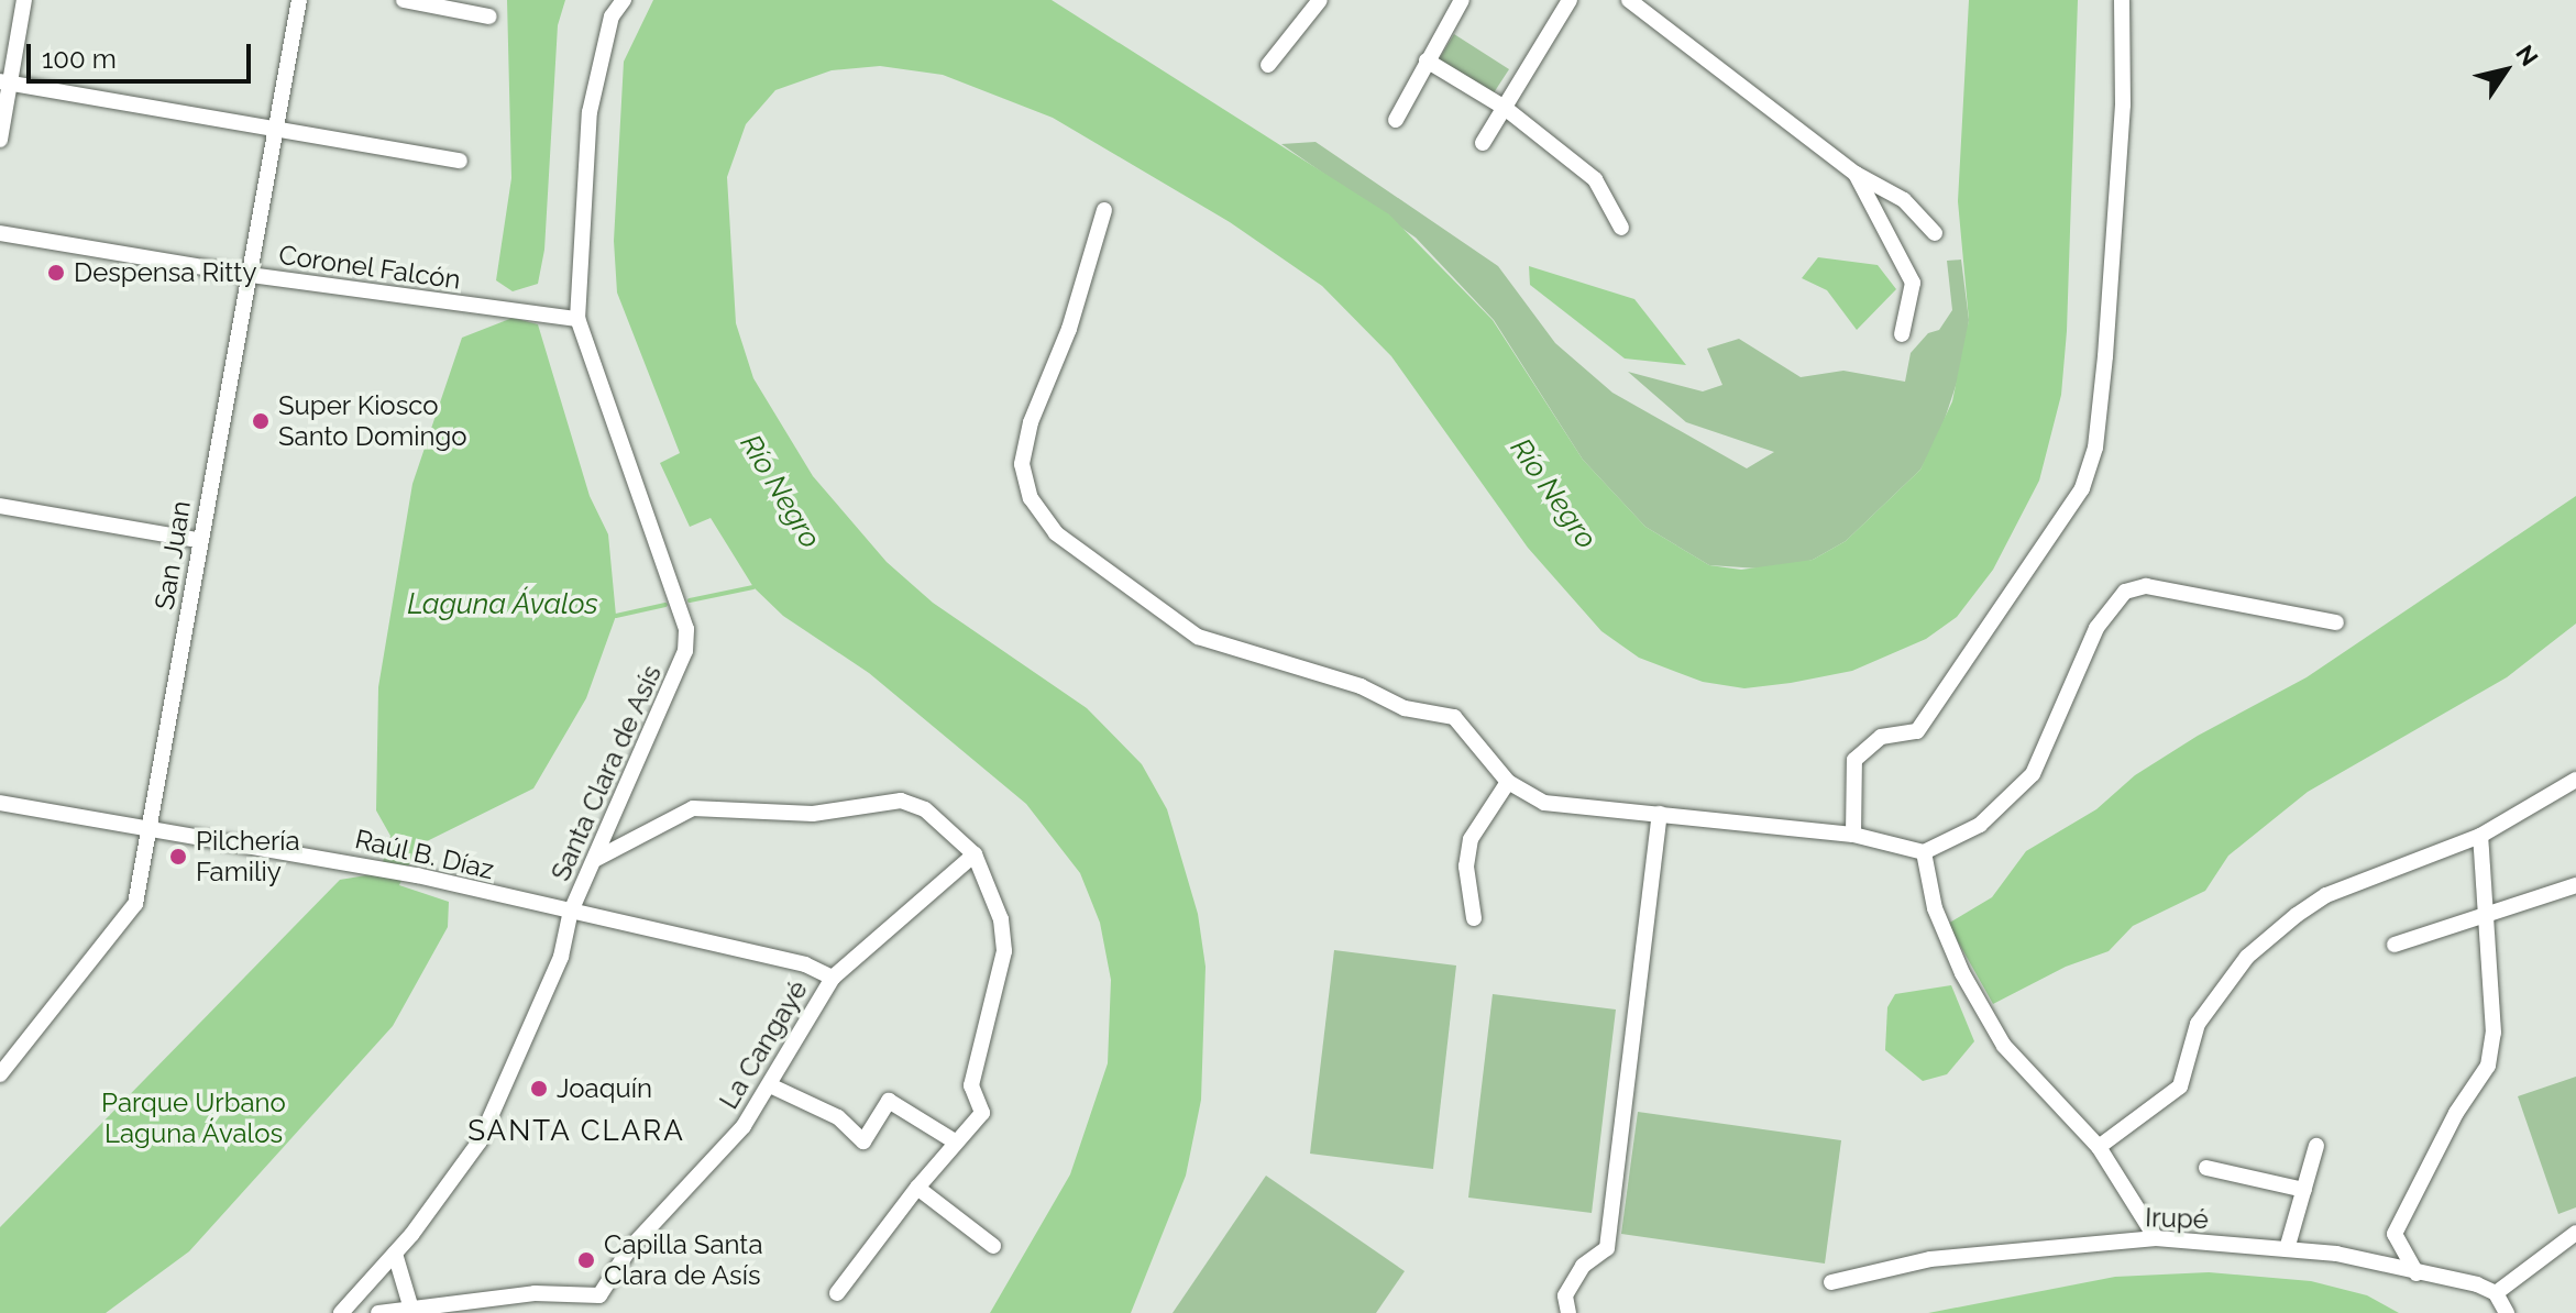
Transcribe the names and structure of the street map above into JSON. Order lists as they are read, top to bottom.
{
  "streets": {
    "street": [
      "Coronel Falcón",
      "San Juan",
      "Santa Clara de Asís",
      "Raúl B. Díaz",
      "La Cangayé",
      "Irupé"
    ]
  },
  "crossings": [
    ["Coronel Falcón", "San Juan"],
    ["Coronel Falcón", "Santa Clara de Asís"],
    ["San Juan", "Raúl B. Díaz"],
    ["Santa Clara de Asís", "Raúl B. Díaz"],
    ["Raúl B. Díaz", "La Cangayé"]
  ],
  "districts": ["SANTA CLARA"],
  "water": ["Río Negro", "Laguna Ávalos"],
  "parks": ["Parque Urbano Laguna Ávalos"],
  "places": [
    "Despensa Ritty",
    "Super Kiosco Santo Domingo",
    "Pilchería Familiy",
    "Joaquín",
    "Capilla Santa Clara de Asís"
  ],
  "scale_bar": "100 m",
  "north": "top right"
}
